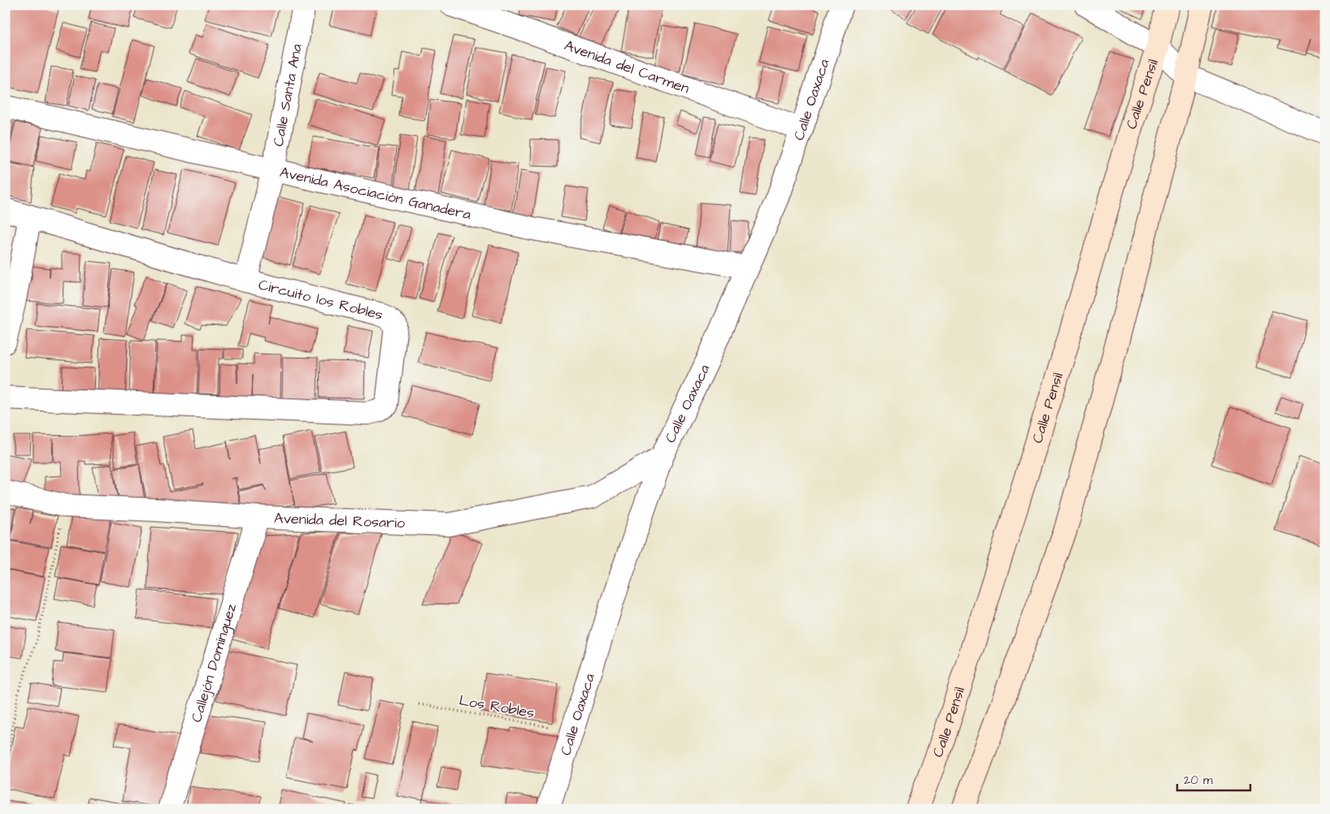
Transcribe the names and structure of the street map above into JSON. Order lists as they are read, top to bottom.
{
  "streets": {
    "main road": ["Calle Pensil"],
    "street": [
      "Avenida del Carmen",
      "Calle Santa Ana",
      "Calle Oaxaca",
      "Avenida Asociación Ganadera",
      "Circuito los Robles",
      "Avenida del Rosario",
      "Callejón Domínguez"
    ],
    "path": ["Los Robles"]
  },
  "crossings": [
    ["Avenida del Carmen", "Calle Oaxaca"],
    ["Calle Santa Ana", "Avenida Asociación Ganadera"],
    ["Calle Santa Ana", "Circuito los Robles"],
    ["Calle Oaxaca", "Avenida Asociación Ganadera"],
    ["Calle Oaxaca", "Avenida del Rosario"],
    ["Calle Oaxaca", "Los Robles"],
    ["Avenida del Rosario", "Callejón Domínguez"]
  ],
  "scale_bar": "20 m"
}
